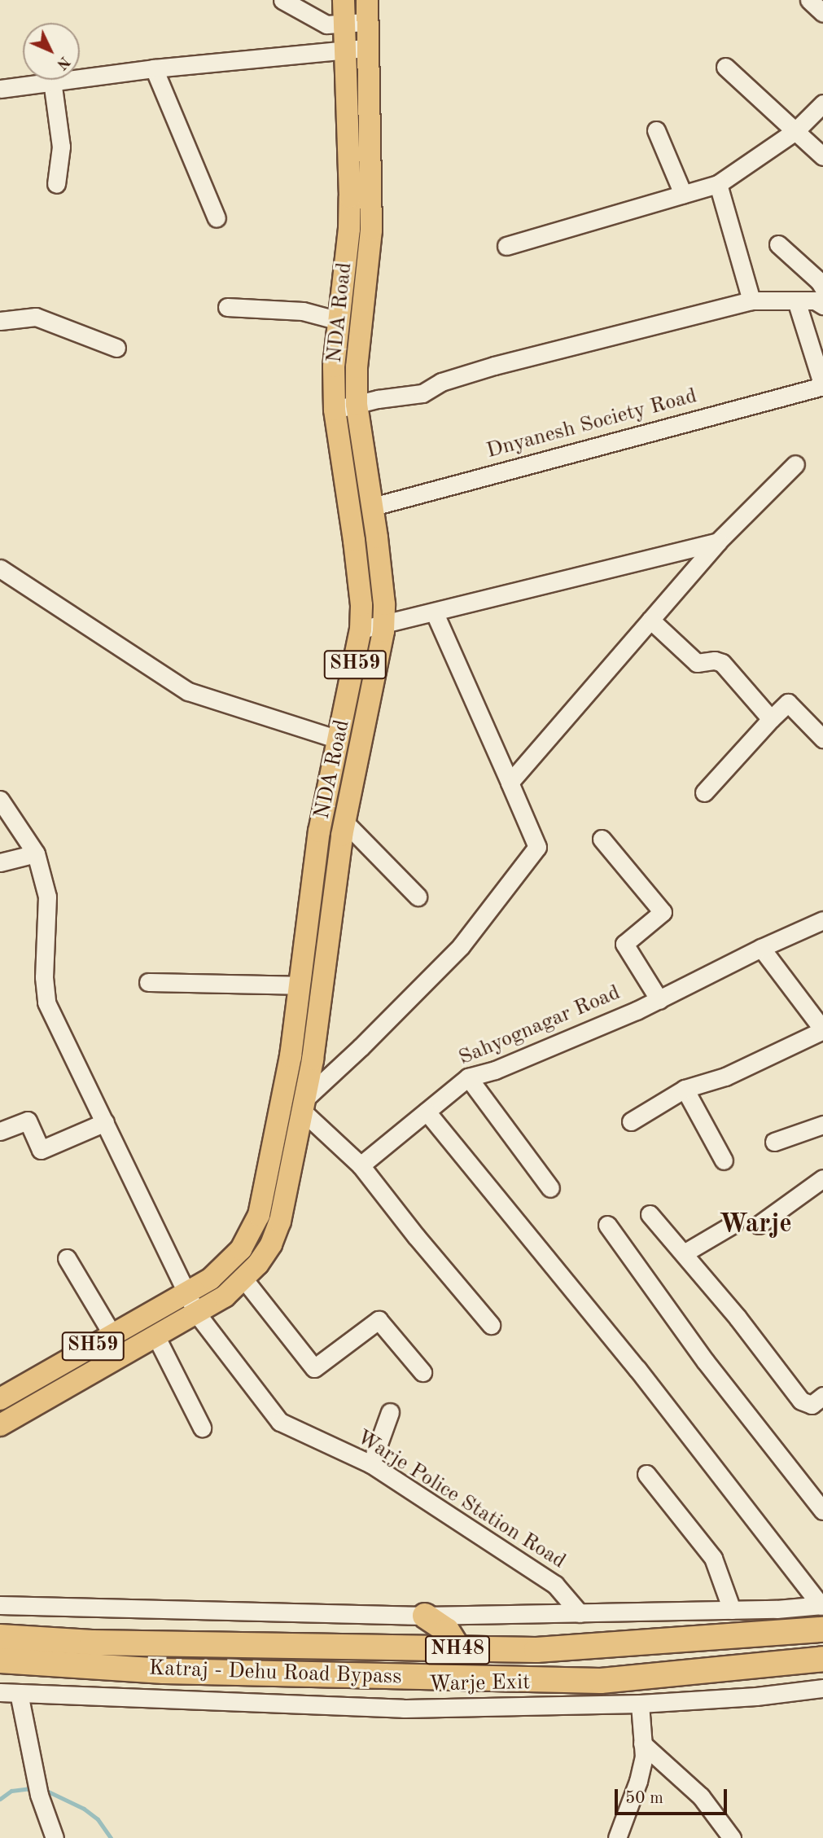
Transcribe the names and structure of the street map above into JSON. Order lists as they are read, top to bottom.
{
  "streets": {
    "highway": ["NH48", "Katraj - Dehu Road Bypass"],
    "main road": ["NDA Road", "SH59"],
    "street": [
      "Dnyanesh Society Road",
      "Sahyognagar Road",
      "Warje Police Station Road",
      "Warje Exit"
    ]
  },
  "crossings": [
    ["NDA Road", "Dnyanesh Society Road"],
    ["NDA Road", "SH59"],
    ["NDA Road", "Warje Police Station Road"],
    ["SH59", "Warje Police Station Road"]
  ],
  "districts": ["Warje"],
  "scale_bar": "50 m",
  "north": "bottom right"
}
